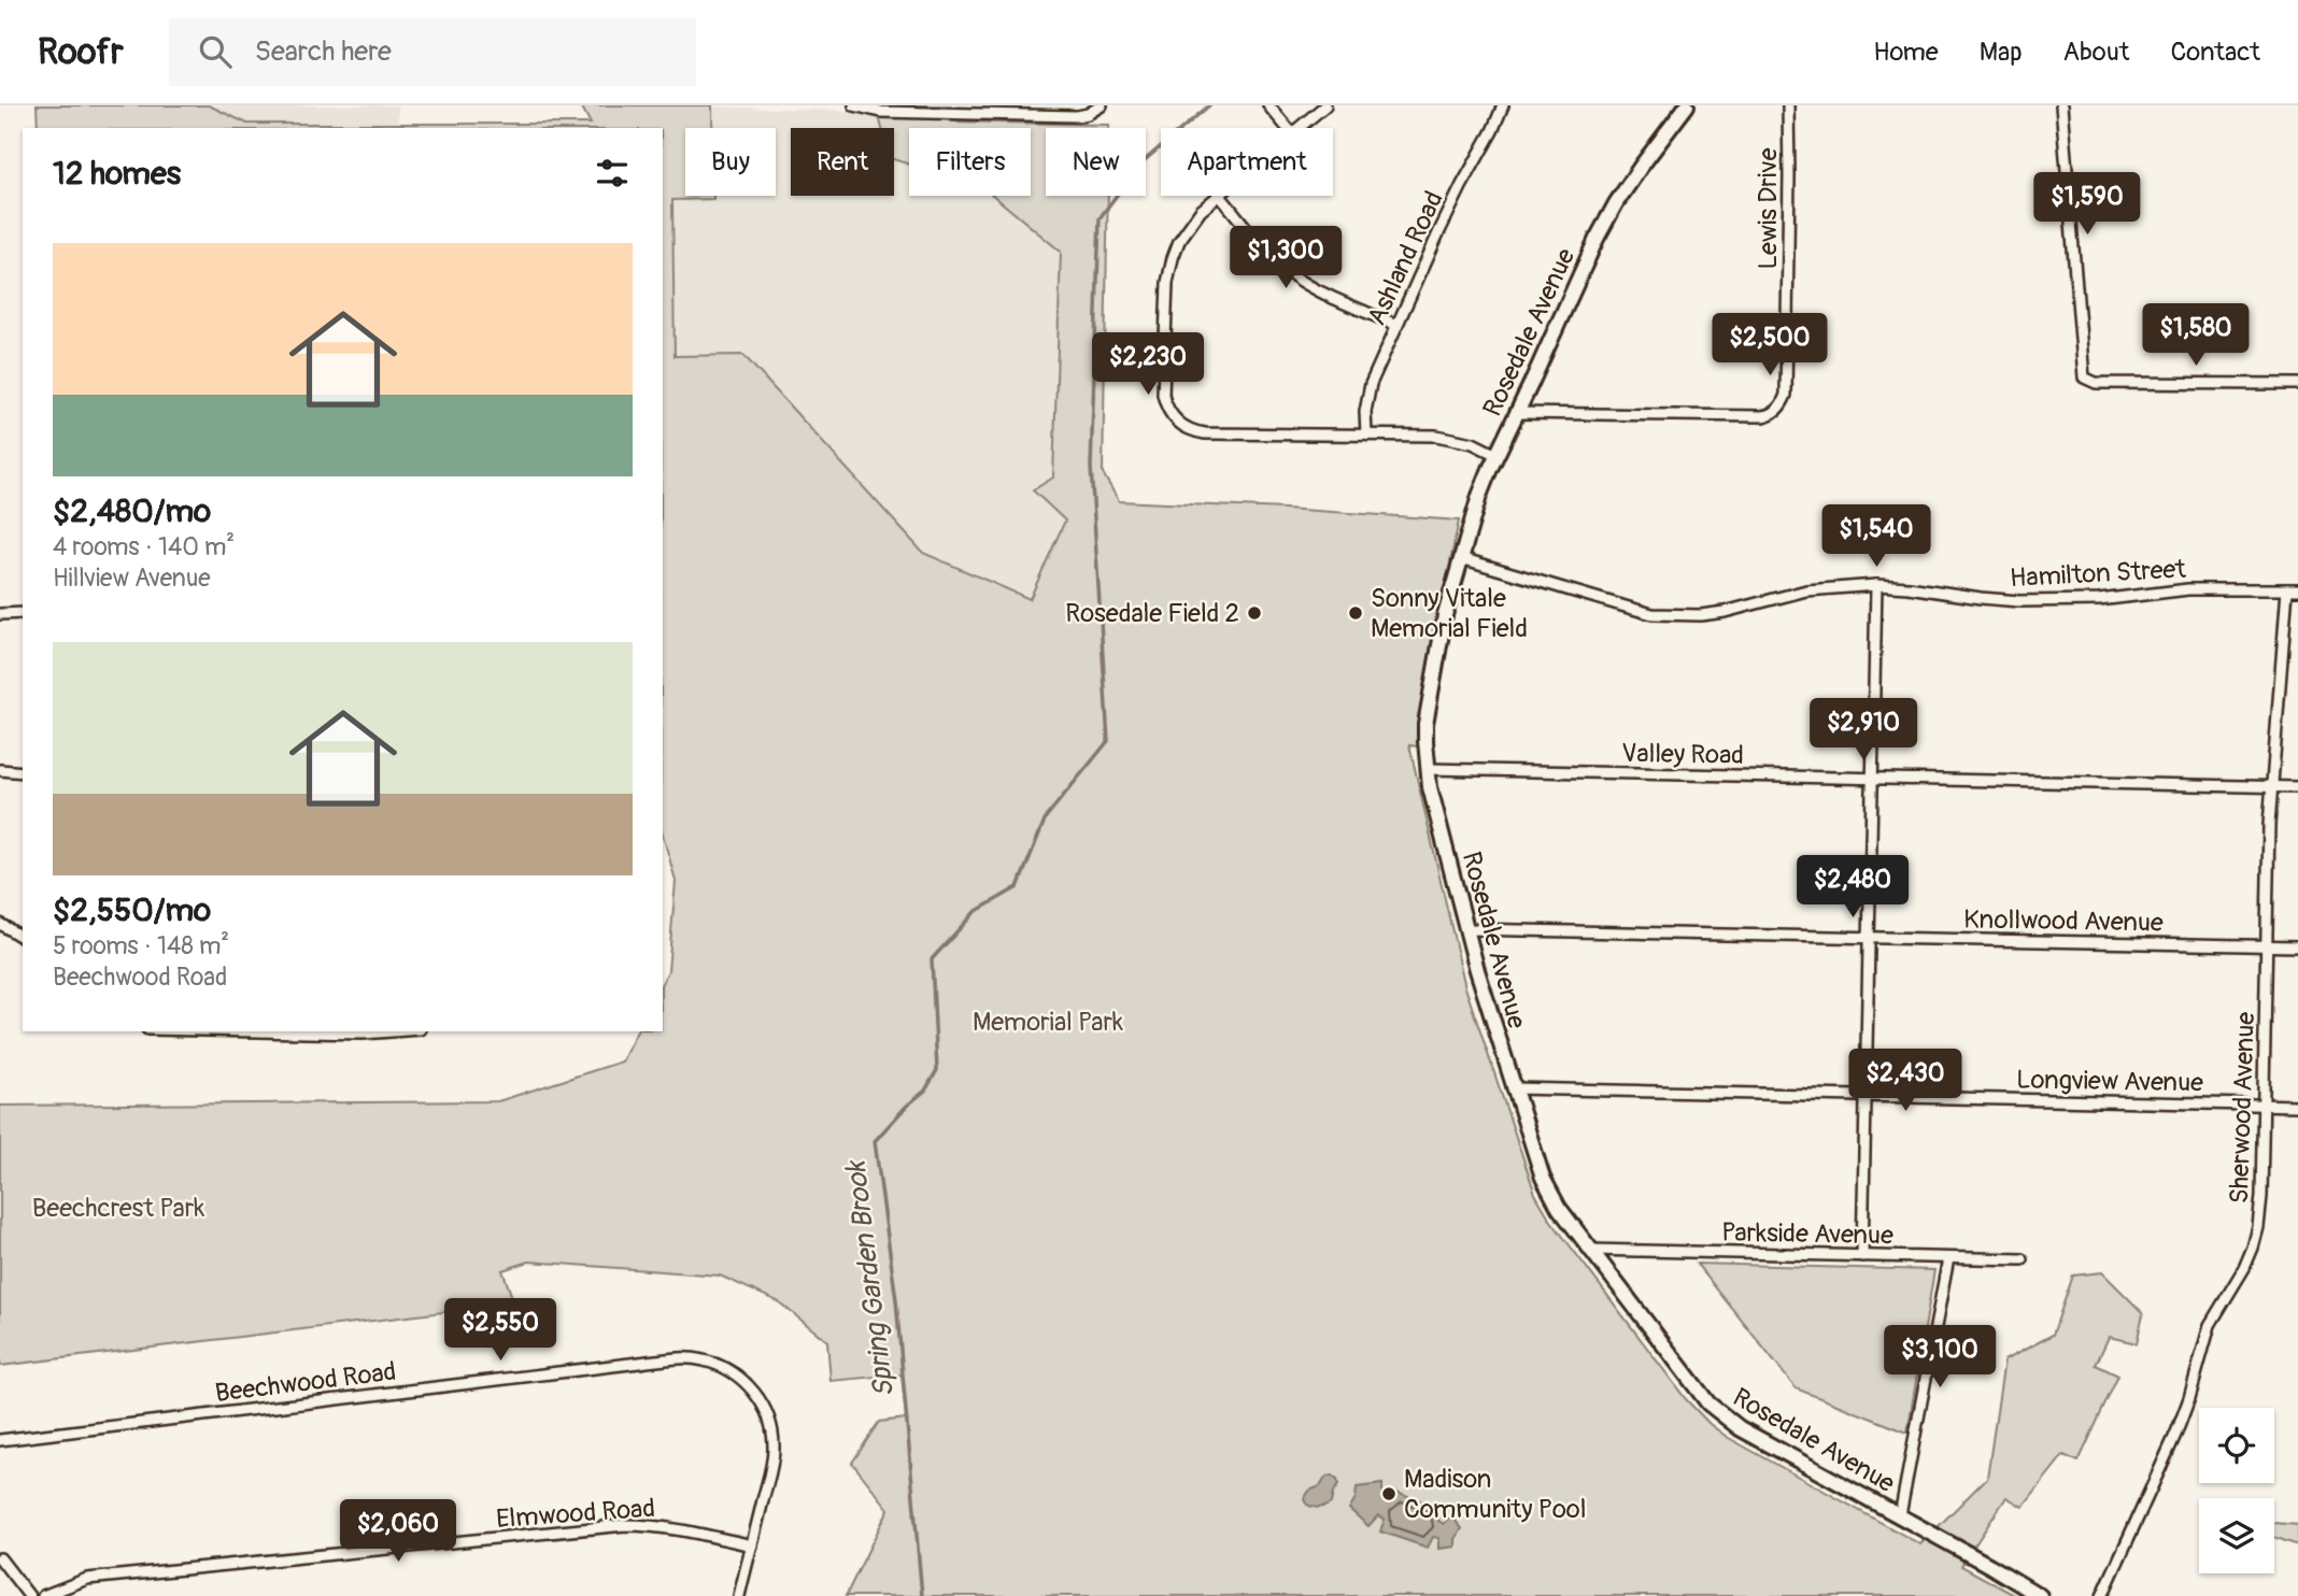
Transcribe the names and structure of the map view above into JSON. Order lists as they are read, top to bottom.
{
  "streets": {
    "street": [
      "Lewis Drive",
      "Ashland Road",
      "Rosedale Avenue",
      "Hamilton Street",
      "Valley Road",
      "Knollwood Avenue",
      "Longview Avenue",
      "Sherwood Avenue",
      "Parkside Avenue",
      "Beechwood Road",
      "Elmwood Road"
    ]
  },
  "crossings": [
    ["Lewis Drive", "Rosedale Avenue"],
    ["Rosedale Avenue", "Hamilton Street"],
    ["Rosedale Avenue", "Valley Road"],
    ["Rosedale Avenue", "Knollwood Avenue"],
    ["Rosedale Avenue", "Longview Avenue"],
    ["Rosedale Avenue", "Parkside Avenue"],
    ["Hamilton Street", "Sherwood Avenue"],
    ["Valley Road", "Sherwood Avenue"],
    ["Knollwood Avenue", "Sherwood Avenue"],
    ["Longview Avenue", "Sherwood Avenue"],
    ["Beechwood Road", "Elmwood Road"]
  ],
  "water": ["Spring Garden Brook"],
  "parks": ["Memorial Park", "Beechcrest Park"],
  "places": ["Rosedale Field 2", "Sonny Vitale Memorial Field", "Madison Community Pool"],
  "page": {
    "header": "Roofr",
    "search": "Search here",
    "nav": [
      "Home",
      "Map",
      "About",
      "Contact"
    ],
    "chip": [
      "Buy",
      "Rent",
      "Filters",
      "New",
      "Apartment"
    ],
    "heading": "12 homes",
    "price": [
      "$1,590",
      "$1,300",
      "$1,580",
      "$2,500",
      "$2,230",
      "$1,540",
      "$2,910",
      "$2,480",
      "$2,430",
      "$2,550",
      "$3,100",
      "$2,060"
    ],
    "list": [
      {
        "name": "$2,480/mo",
        "note": "4 rooms · 140 m² · Hillview Avenue"
      },
      {
        "name": "$2,550/mo",
        "note": "5 rooms · 148 m² · Beechwood Road"
      }
    ]
  }
}
